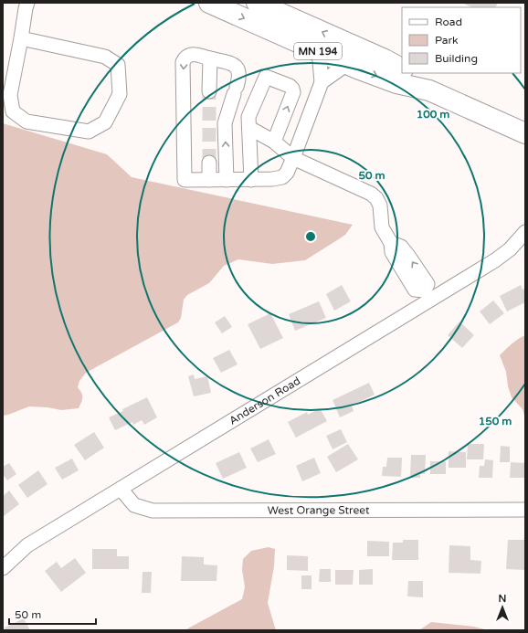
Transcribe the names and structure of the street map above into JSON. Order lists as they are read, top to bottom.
{
  "streets": {
    "highway": ["MN 194"],
    "street": ["Anderson Road", "West Orange Street"]
  },
  "crossings": [
    ["Anderson Road", "West Orange Street"]
  ],
  "legend": ["Road", "Park", "Building"],
  "scale_bar": "50 m",
  "north": "top",
  "rings": ["100 m", "50 m", "150 m"]
}
